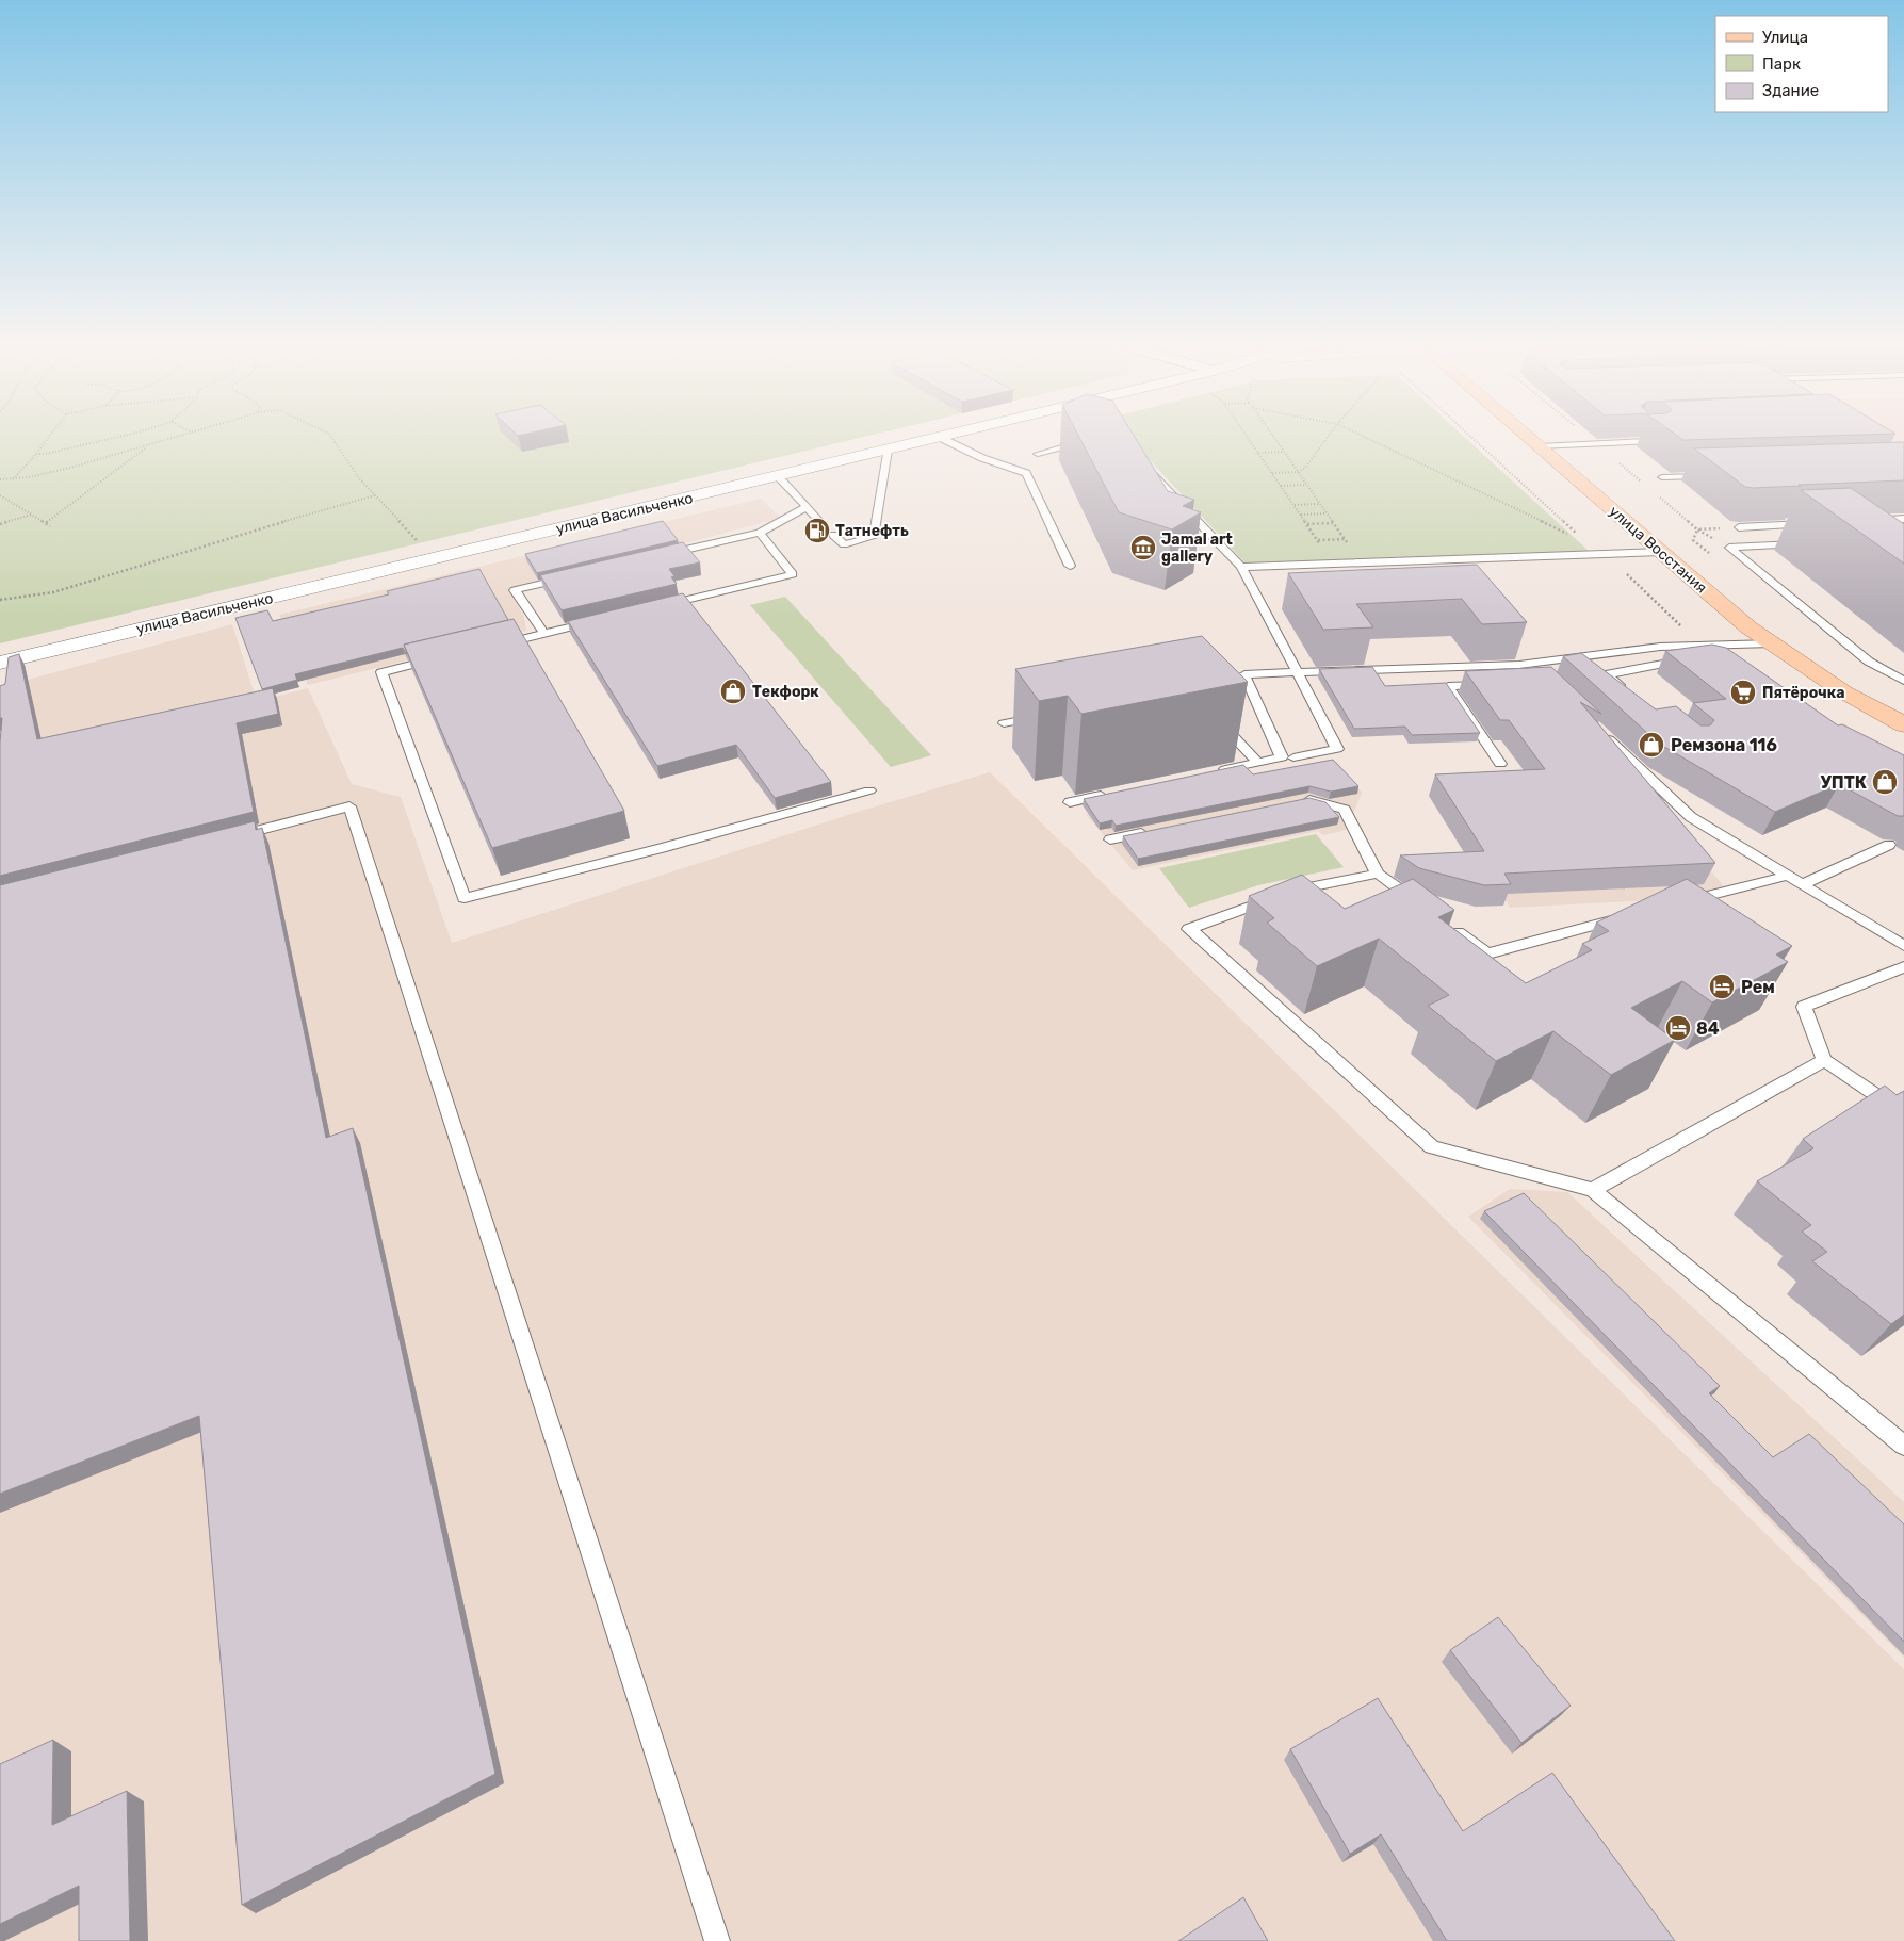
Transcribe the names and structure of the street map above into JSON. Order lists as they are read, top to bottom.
{
  "streets": {
    "main road": ["улица Васильченко", "улица Восстания"]
  },
  "places": {
    "fuel station": ["Татнефть"],
    "museum": ["Jamal art gallery"],
    "shop": ["Текфорк", "Ремзона 116", "УПТК"],
    "supermarket": ["Пятёрочка"],
    "hotel": ["Рем", "84"]
  },
  "legend": ["Улица", "Парк", "Здание"]
}
